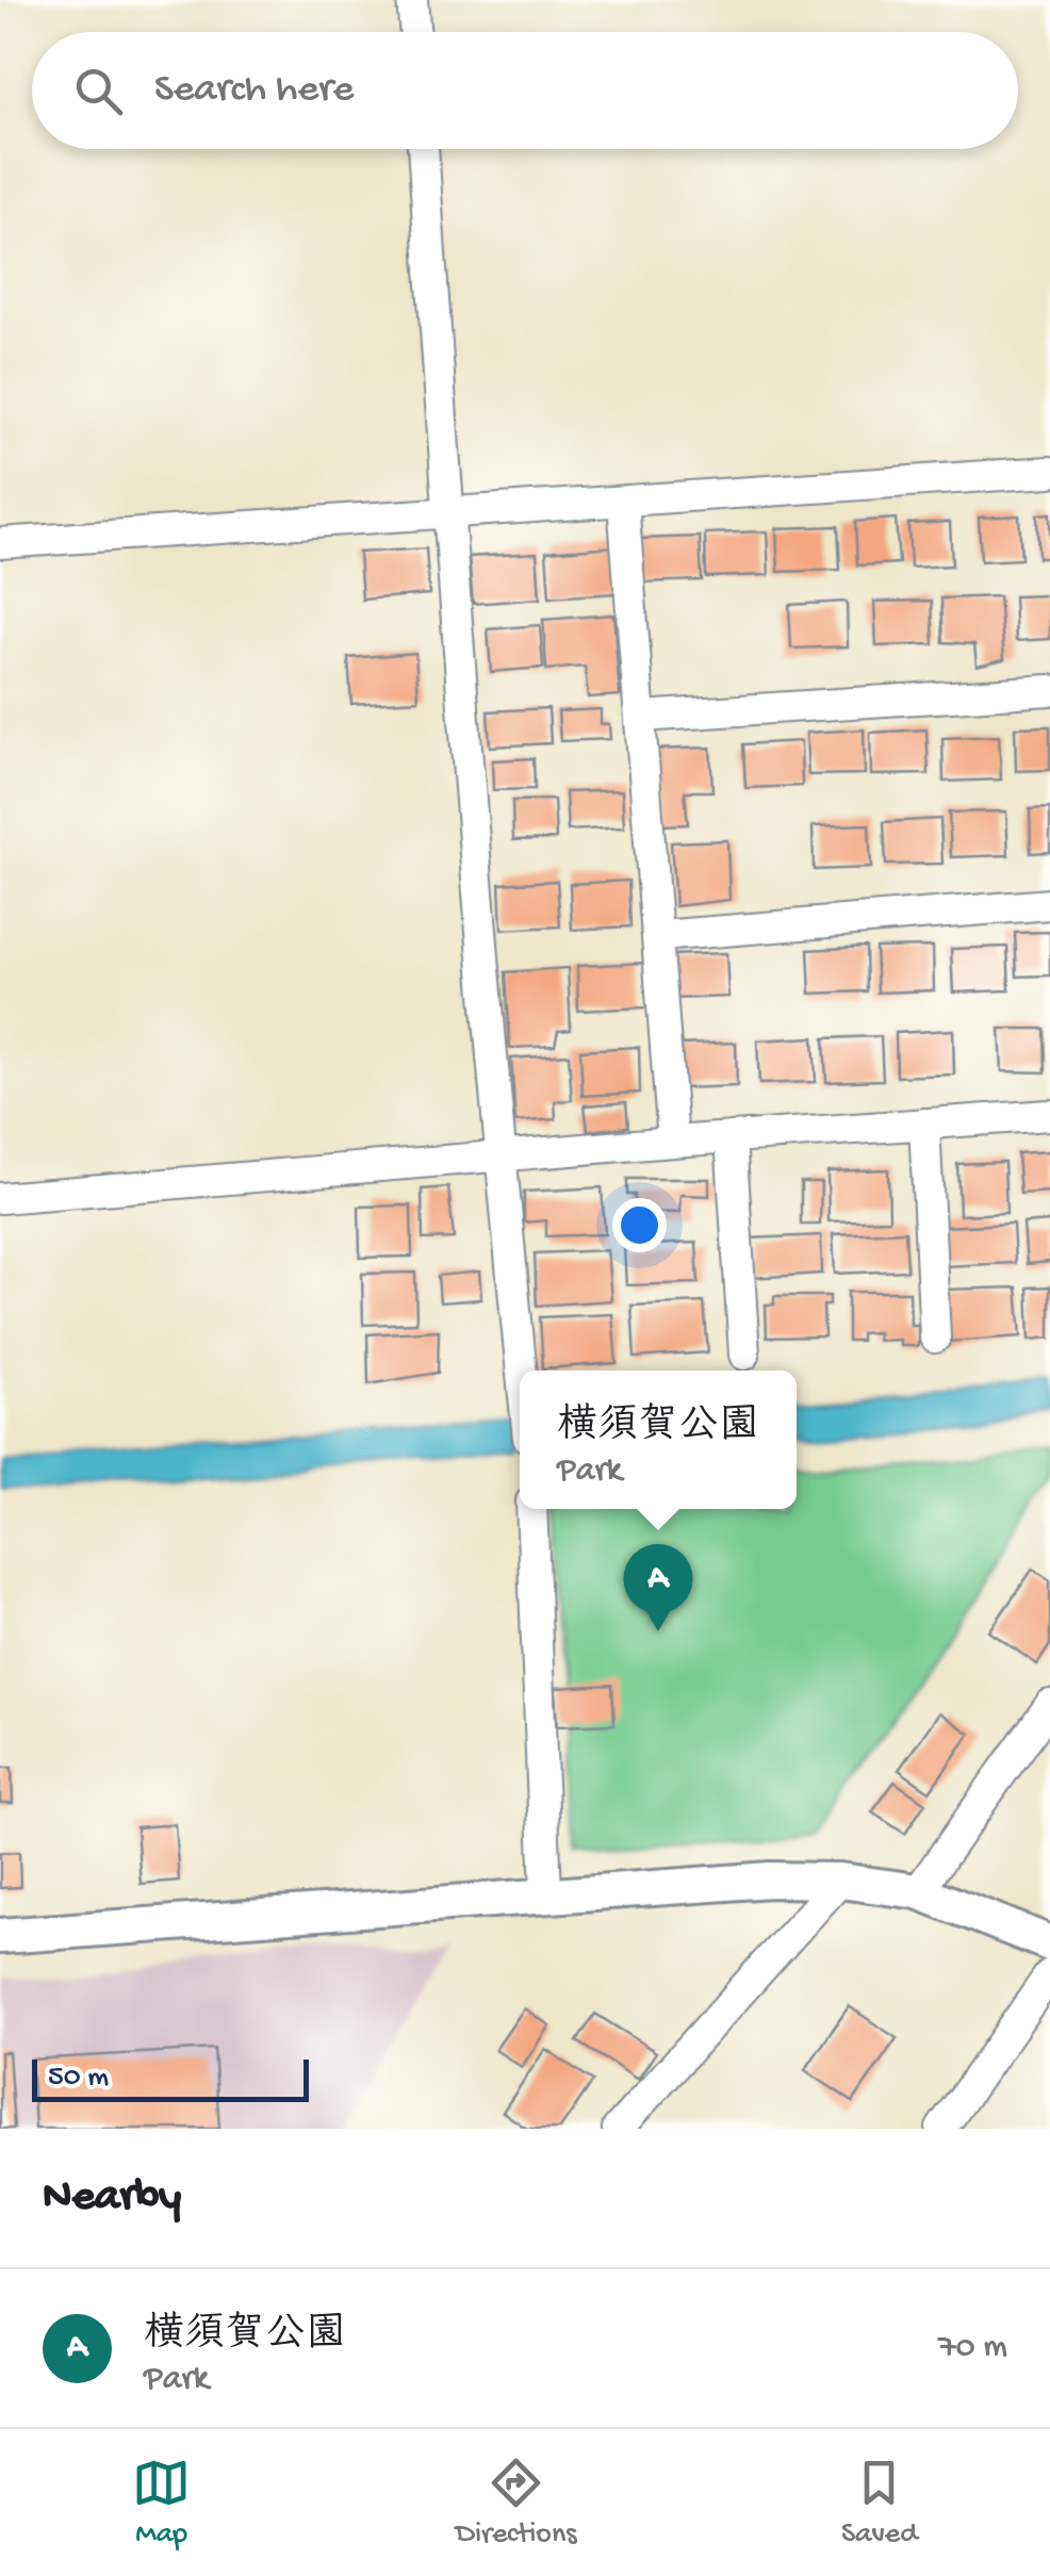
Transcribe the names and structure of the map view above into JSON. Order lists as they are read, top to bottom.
{
  "scale_bar": "50 m",
  "page": {
    "search": "Search here",
    "popup": ["横須賀公園", "Park"],
    "pins": "A",
    "scale": "50 m",
    "heading": "Nearby",
    "list": [
      {
        "mark": "A",
        "name": "横須賀公園",
        "note": "Park",
        "value": "70 m"
      }
    ],
    "nav": ["Map", "Directions", "Saved"]
  }
}
